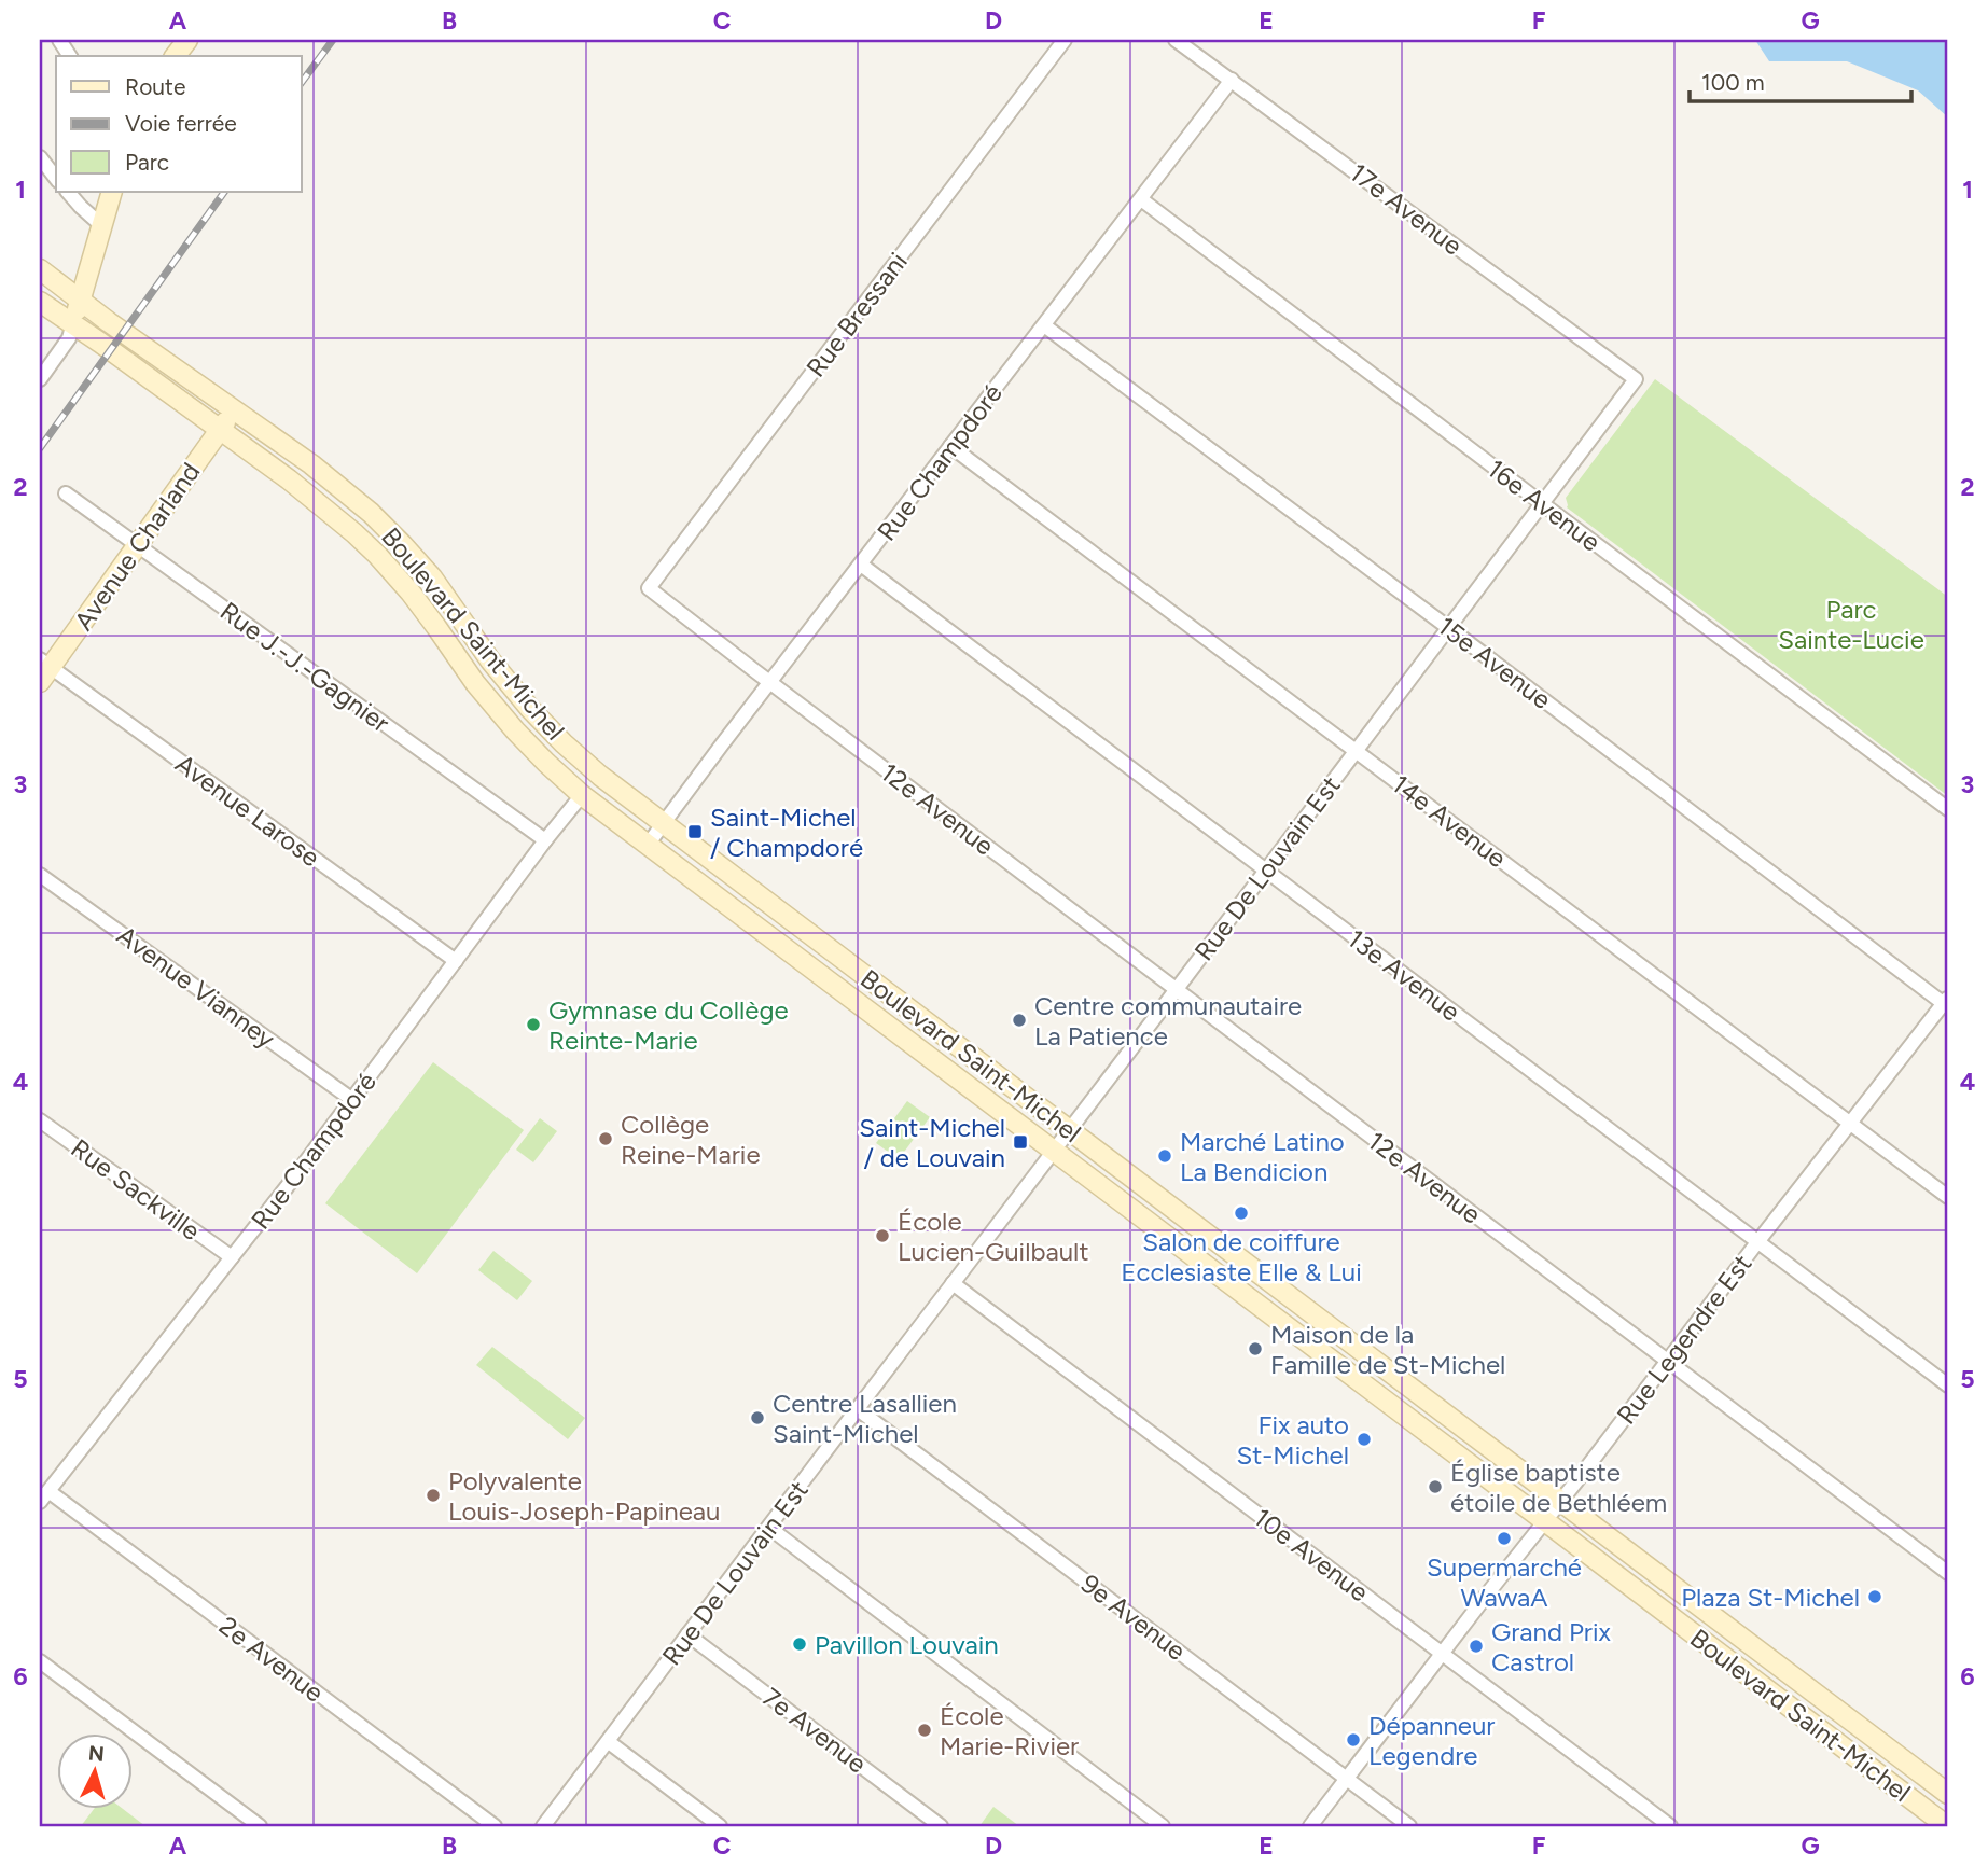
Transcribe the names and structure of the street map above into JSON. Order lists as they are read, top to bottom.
{
  "streets": {
    "main road": ["Avenue Charland", "Boulevard Saint-Michel"],
    "street": [
      "17e Avenue",
      "Rue Bressani",
      "Rue Champdoré",
      "16e Avenue",
      "15e Avenue",
      "Rue J.-J.-Gagnier",
      "12e Avenue",
      "Avenue Larose",
      "14e Avenue",
      "Rue De Louvain Est",
      "13e Avenue",
      "Avenue Vianney",
      "Rue Sackville",
      "Rue Legendre Est",
      "10e Avenue",
      "9e Avenue",
      "2e Avenue",
      "7e Avenue"
    ]
  },
  "crossings": [
    ["17e Avenue", "Rue Champdoré"],
    ["17e Avenue", "Rue De Louvain Est"],
    ["Rue Bressani", "12e Avenue"],
    ["Rue Champdoré", "16e Avenue"],
    ["Rue Champdoré", "Boulevard Saint-Michel"],
    ["Rue Champdoré", "15e Avenue"],
    ["Rue Champdoré", "Rue J.-J.-Gagnier"],
    ["Rue Champdoré", "12e Avenue"],
    ["Rue Champdoré", "Avenue Larose"],
    ["Rue Champdoré", "14e Avenue"],
    ["Rue Champdoré", "13e Avenue"],
    ["Rue Champdoré", "Avenue Vianney"],
    ["Rue Champdoré", "Rue Sackville"],
    ["Rue Champdoré", "2e Avenue"],
    ["16e Avenue", "Rue De Louvain Est"],
    ["Avenue Charland", "Boulevard Saint-Michel"],
    ["Avenue Charland", "Rue J.-J.-Gagnier"],
    ["Avenue Charland", "Avenue Larose"],
    ["Boulevard Saint-Michel", "Rue De Louvain Est"],
    ["Boulevard Saint-Michel", "Rue Legendre Est"],
    ["15e Avenue", "Rue De Louvain Est"],
    ["15e Avenue", "Rue Legendre Est"],
    ["12e Avenue", "Rue De Louvain Est"],
    ["12e Avenue", "Rue Legendre Est"],
    ["14e Avenue", "Rue De Louvain Est"],
    ["14e Avenue", "Rue Legendre Est"],
    ["Rue De Louvain Est", "13e Avenue"],
    ["Rue De Louvain Est", "10e Avenue"],
    ["Rue De Louvain Est", "9e Avenue"],
    ["Rue De Louvain Est", "7e Avenue"],
    ["13e Avenue", "Rue Legendre Est"],
    ["Rue Legendre Est", "10e Avenue"],
    ["Rue Legendre Est", "9e Avenue"]
  ],
  "parks": ["Parc Sainte-Lucie"],
  "places": {
    "transit": ["Saint-Michel / Champdoré", "Saint-Michel / de Louvain"],
    "other": [
      "Centre communautaire La Patience",
      "Gymnase du Collège Reinte-Marie",
      "Collège Reine-Marie",
      "Marché Latino La Bendicion",
      "Salon de coiffure Ecclesiaste Elle & Lui",
      "École Lucien-Guilbault",
      "Maison de la Famille de St-Michel",
      "Centre Lasallien Saint-Michel",
      "Fix auto St-Michel",
      "Église baptiste étoile de Bethléem",
      "Polyvalente Louis-Joseph-Papineau",
      "Supermarché WawaA",
      "Plaza St-Michel",
      "Pavillon Louvain",
      "Grand Prix Castrol",
      "École Marie-Rivier",
      "Dépanneur Legendre"
    ]
  },
  "legend": ["Route", "Voie ferrée", "Parc"],
  "scale_bar": "100 m",
  "north": "top",
  "grid": {
    "columns": [
      "A",
      "B",
      "C",
      "D",
      "E",
      "F",
      "G"
    ],
    "rows": [
      "1",
      "2",
      "3",
      "4",
      "5",
      "6"
    ]
  }
}
